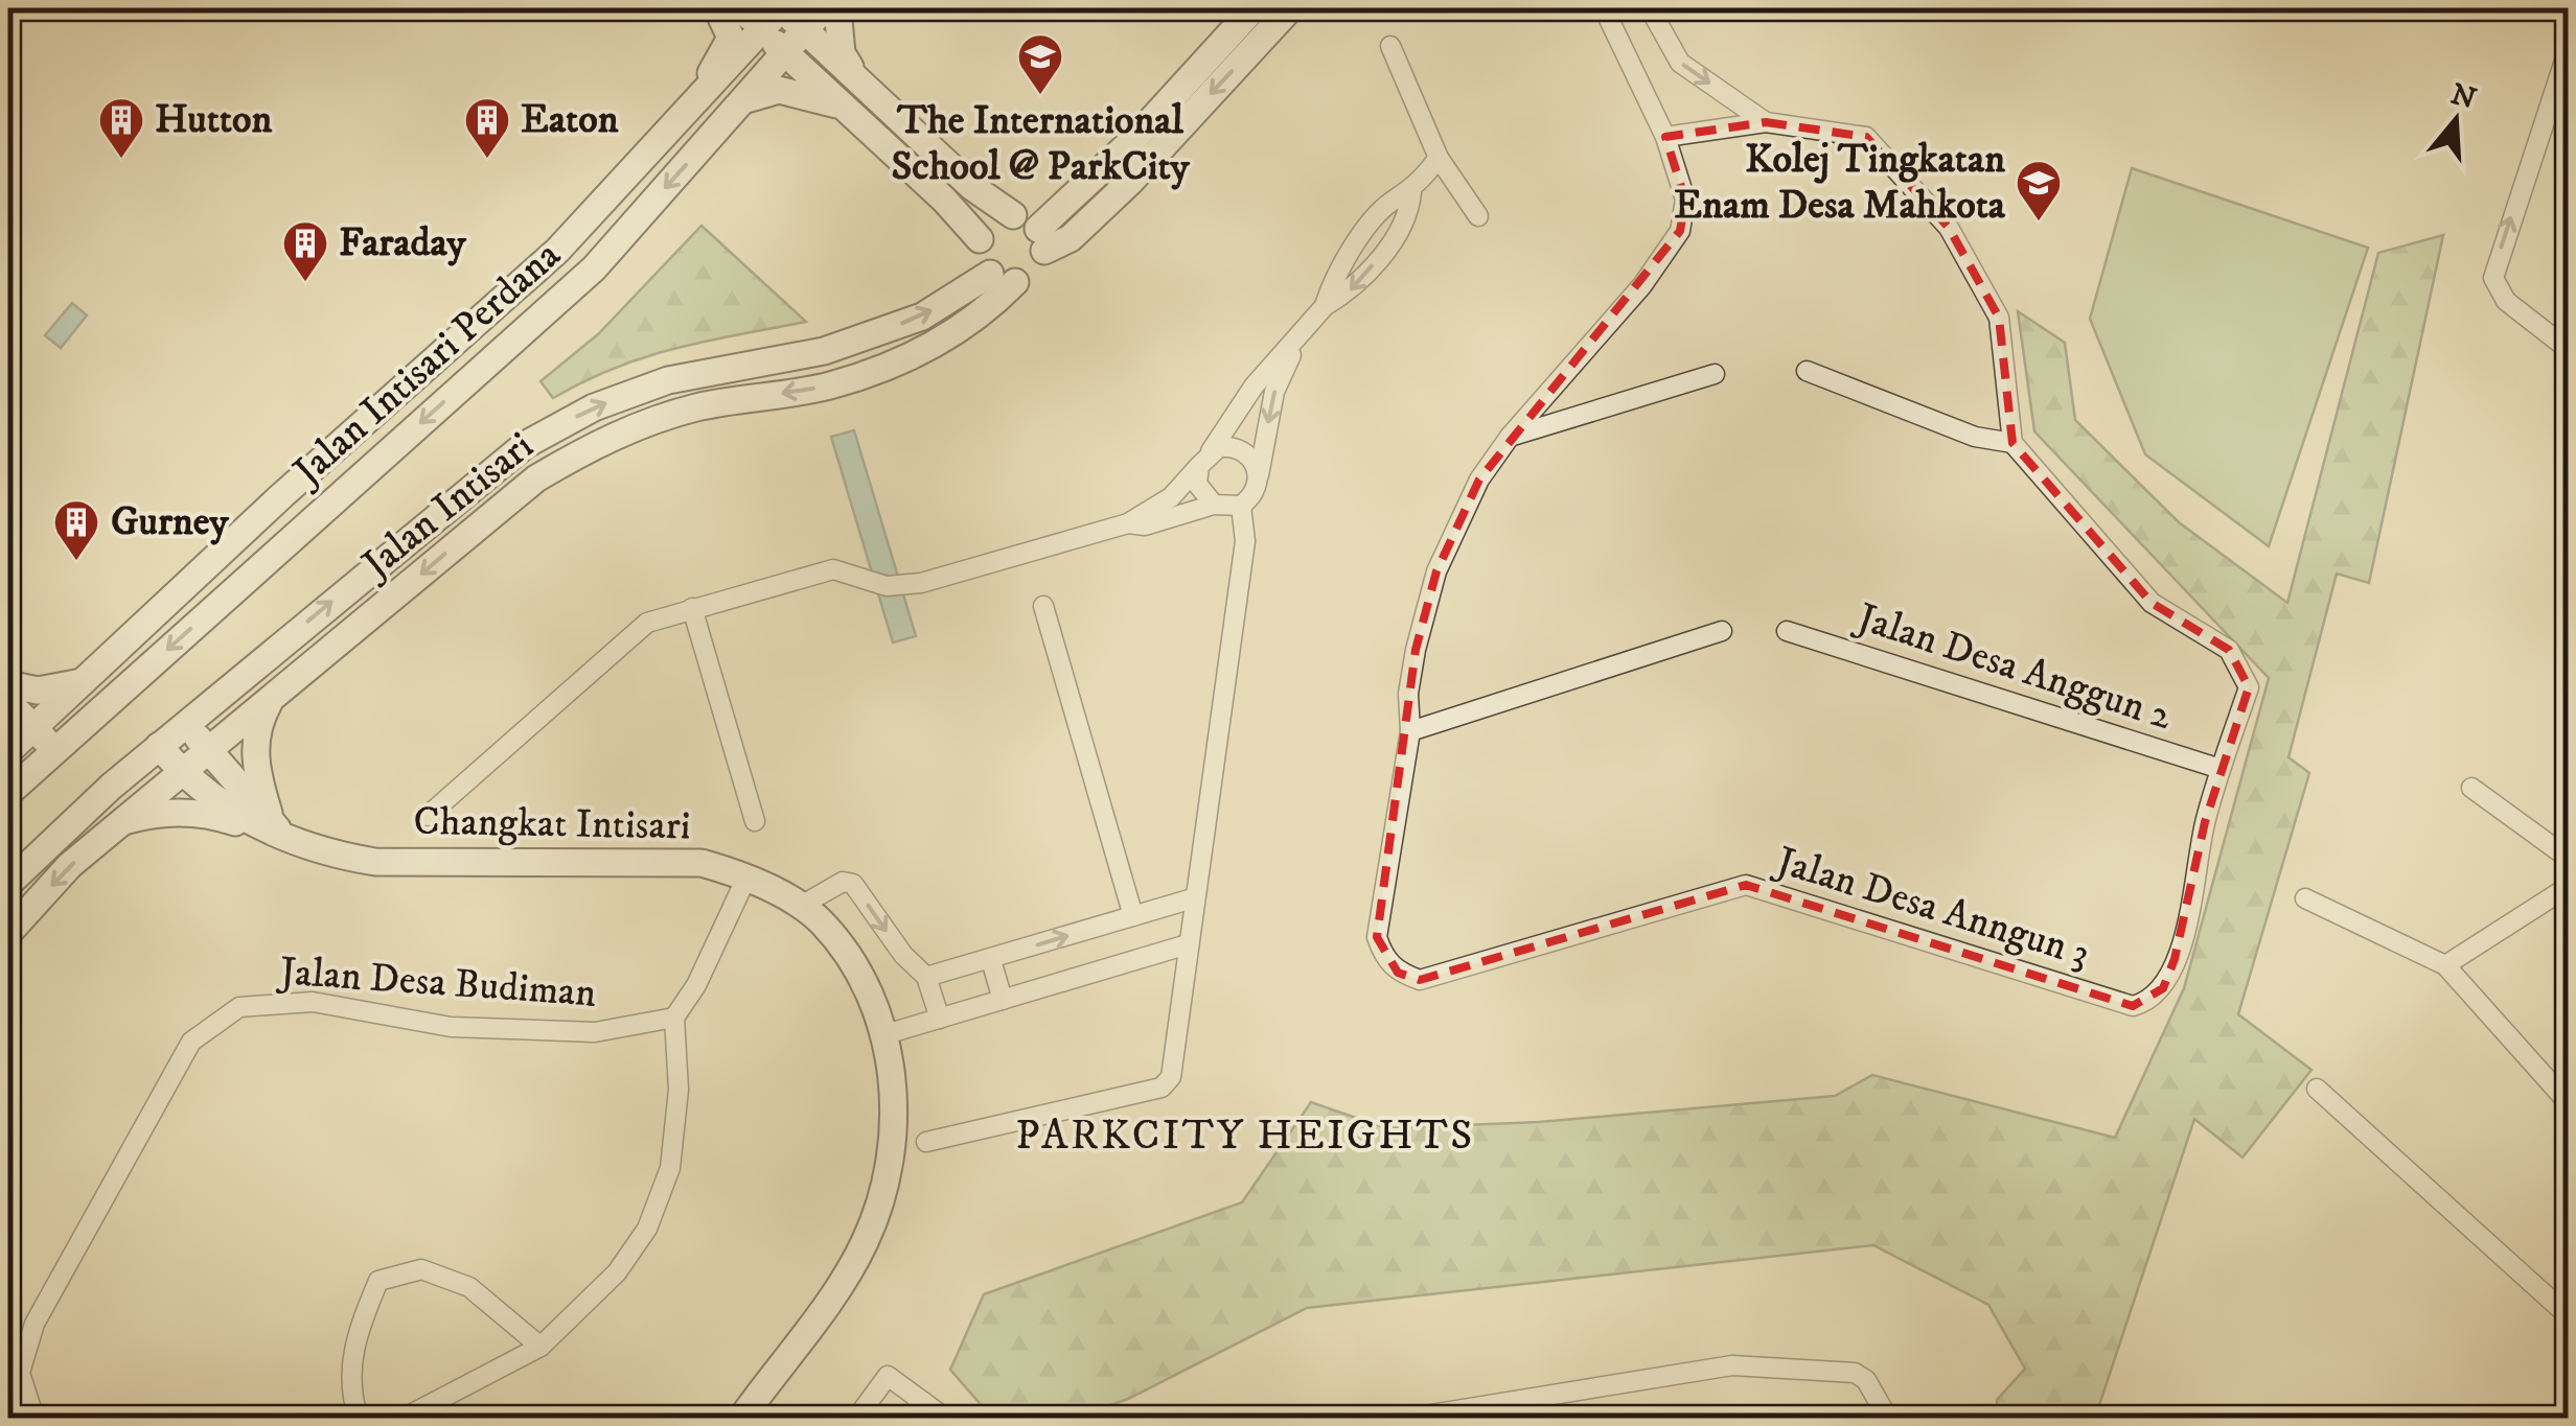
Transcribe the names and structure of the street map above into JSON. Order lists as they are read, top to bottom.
{
  "streets": {
    "street": [
      "Jalan Intisari Perdana",
      "Jalan Intisari",
      "Jalan Desa Anggun 2",
      "Changkat Intisari",
      "Jalan Desa Anngun 3",
      "Jalan Desa Budiman"
    ]
  },
  "crossings": [
    ["Jalan Intisari", "Changkat Intisari"],
    ["Jalan Desa Anggun 2", "Jalan Desa Anngun 3"]
  ],
  "districts": ["PARKCITY HEIGHTS"],
  "places": {
    "school or university": ["The International School @ ParkCity", "Kolej Tingkatan Enam Desa Mahkota"],
    "building": [
      "Hutton",
      "Eaton",
      "Faraday",
      "Gurney"
    ]
  },
  "north": "top"
}
